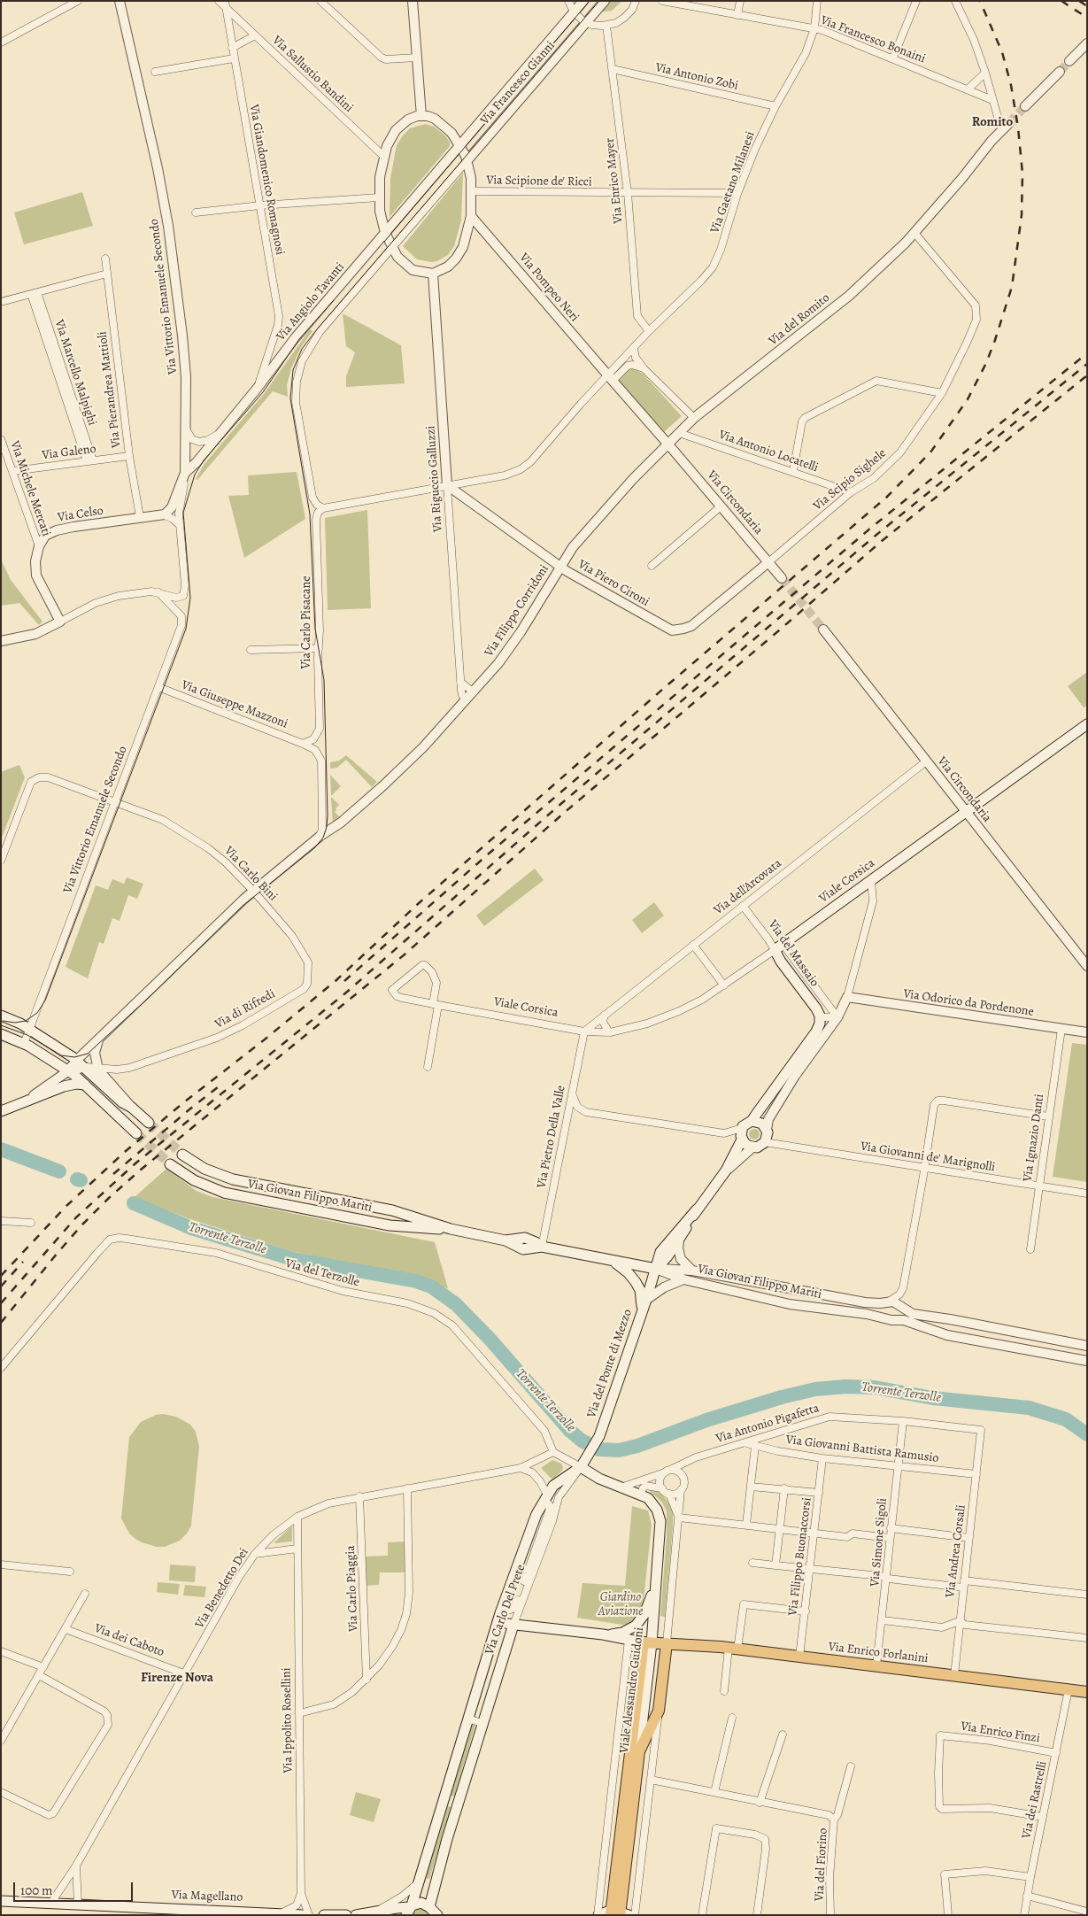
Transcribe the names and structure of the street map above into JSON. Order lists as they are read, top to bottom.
{
  "streets": {
    "main road": [
      "Viale Corsica",
      "Via del Massaio",
      "Via Giovan Filippo Mariti",
      "Via del Ponte di Mezzo",
      "Via Carlo Del Prete",
      "Via Enrico Forlanini",
      "Viale Alessandro Guidoni",
      "Via Magellano"
    ],
    "street": [
      "Via Francesco Bonaini",
      "Via Sallustio Bandini",
      "Via Antonio Zobi",
      "Via Francesco Gianni",
      "Via Giandomenico Romagnosi",
      "Via Enrico Mayer",
      "Via Scipione de' Ricci",
      "Via Gaetano Milanesi",
      "Via Pompeo Neri",
      "Via Vittorio Emanuele Secondo",
      "Via Angiolo Tavanti",
      "Via del Romito",
      "Via Marcello Malpighi",
      "Via Pierandrea Mattioli",
      "Via Antonio Locatelli",
      "Via Galeno",
      "Via Riguccio Galluzzi",
      "Via Scipio Sighele",
      "Via Michele Mercati",
      "Via Circondaria",
      "Via Celso",
      "Via Piero Cironi",
      "Via Filippo Corridoni",
      "Via Carlo Pisacane",
      "Via Giuseppe Mazzoni",
      "Via Carlo Bini",
      "Via dell'Arcovata",
      "Via Odorico da Pordenone",
      "Via di Rifredi",
      "Via Pietro Della Valle",
      "Via Ignazio Danti",
      "Via Giovanni de' Marignolli",
      "Via del Terzolle",
      "Via Antonio Pigafetta",
      "Via Giovanni Battista Ramusio",
      "Via Simone Sigoli",
      "Via Andrea Corsali",
      "Via Filippo Buonaccorsi",
      "Via Benedetto Dei",
      "Via Carlo Piaggia",
      "Via dei Caboto",
      "Via Ippolito Rosellini",
      "Via Enrico Finzi",
      "Via dei Rastrelli",
      "Via del Fiorino"
    ]
  },
  "crossings": [
    ["Via Francesco Bonaini", "Via Gaetano Milanesi"],
    ["Via Sallustio Bandini", "Via Giandomenico Romagnosi"],
    ["Via Antonio Zobi", "Via Enrico Mayer"],
    ["Via Antonio Zobi", "Via Gaetano Milanesi"],
    ["Via Francesco Gianni", "Via Angiolo Tavanti"],
    ["Via Giandomenico Romagnosi", "Via Angiolo Tavanti"],
    ["Via Enrico Mayer", "Via Scipione de' Ricci"],
    ["Via Enrico Mayer", "Via Gaetano Milanesi"],
    ["Via Scipione de' Ricci", "Via Gaetano Milanesi"],
    ["Via Gaetano Milanesi", "Via Pompeo Neri"],
    ["Via Pompeo Neri", "Via Circondaria"],
    ["Via Pompeo Neri", "Via Filippo Corridoni"],
    ["Via Vittorio Emanuele Secondo", "Via Angiolo Tavanti"],
    ["Via Vittorio Emanuele Secondo", "Via Giuseppe Mazzoni"],
    ["Via Vittorio Emanuele Secondo", "Via Carlo Bini"],
    ["Via del Romito", "Via Antonio Locatelli"],
    ["Via del Romito", "Via Scipio Sighele"],
    ["Via del Romito", "Via Filippo Corridoni"],
    ["Via Marcello Malpighi", "Via Galeno"],
    ["Via Pierandrea Mattioli", "Via Galeno"],
    ["Via Pierandrea Mattioli", "Via Celso"],
    ["Via Antonio Locatelli", "Via Scipio Sighele"],
    ["Via Antonio Locatelli", "Via Filippo Corridoni"],
    ["Via Galeno", "Via Michele Mercati"],
    ["Via Riguccio Galluzzi", "Via Piero Cironi"],
    ["Via Riguccio Galluzzi", "Via Filippo Corridoni"],
    ["Via Scipio Sighele", "Via Circondaria"],
    ["Via Scipio Sighele", "Via Piero Cironi"],
    ["Via Michele Mercati", "Via Celso"],
    ["Via Circondaria", "Via Piero Cironi"],
    ["Via Circondaria", "Via Filippo Corridoni"],
    ["Via Circondaria", "Viale Corsica"],
    ["Via Circondaria", "Via dell'Arcovata"],
    ["Via Piero Cironi", "Via Filippo Corridoni"],
    ["Via Filippo Corridoni", "Via Carlo Bini"],
    ["Via Filippo Corridoni", "Via di Rifredi"],
    ["Via Carlo Pisacane", "Via Giuseppe Mazzoni"],
    ["Via Carlo Bini", "Via di Rifredi"],
    ["Viale Corsica", "Via dell'Arcovata"],
    ["Viale Corsica", "Via del Massaio"],
    ["Viale Corsica", "Via Pietro Della Valle"],
    ["Via dell'Arcovata", "Via del Massaio"],
    ["Via dell'Arcovata", "Via Pietro Della Valle"],
    ["Via Odorico da Pordenone", "Via Ignazio Danti"],
    ["Via Pietro Della Valle", "Via Giovan Filippo Mariti"],
    ["Via Ignazio Danti", "Via Giovanni de' Marignolli"],
    ["Via Giovanni de' Marignolli", "Via del Ponte di Mezzo"],
    ["Via Giovan Filippo Mariti", "Via del Ponte di Mezzo"],
    ["Via del Terzolle", "Via Benedetto Dei"],
    ["Via del Ponte di Mezzo", "Via Carlo Del Prete"],
    ["Via del Ponte di Mezzo", "Viale Alessandro Guidoni"],
    ["Via Antonio Pigafetta", "Via Giovanni Battista Ramusio"],
    ["Via Antonio Pigafetta", "Via Simone Sigoli"],
    ["Via Antonio Pigafetta", "Via Andrea Corsali"],
    ["Via Giovanni Battista Ramusio", "Via Simone Sigoli"],
    ["Via Giovanni Battista Ramusio", "Via Andrea Corsali"],
    ["Via Giovanni Battista Ramusio", "Via Filippo Buonaccorsi"],
    ["Via Simone Sigoli", "Via Enrico Forlanini"],
    ["Via Andrea Corsali", "Via Enrico Forlanini"],
    ["Via Filippo Buonaccorsi", "Via Enrico Forlanini"],
    ["Via Benedetto Dei", "Via Carlo Piaggia"],
    ["Via Benedetto Dei", "Via dei Caboto"],
    ["Via Benedetto Dei", "Via Ippolito Rosellini"],
    ["Via Benedetto Dei", "Via Magellano"],
    ["Via Carlo Del Prete", "Viale Alessandro Guidoni"],
    ["Via Enrico Forlanini", "Viale Alessandro Guidoni"],
    ["Via Enrico Forlanini", "Via dei Rastrelli"],
    ["Via Enrico Finzi", "Via dei Rastrelli"]
  ],
  "districts": ["Romito", "Firenze Nova"],
  "water": ["Torrente Terzolle"],
  "parks": ["Giardino Aviazione"],
  "scale_bar": "100 m"
}
